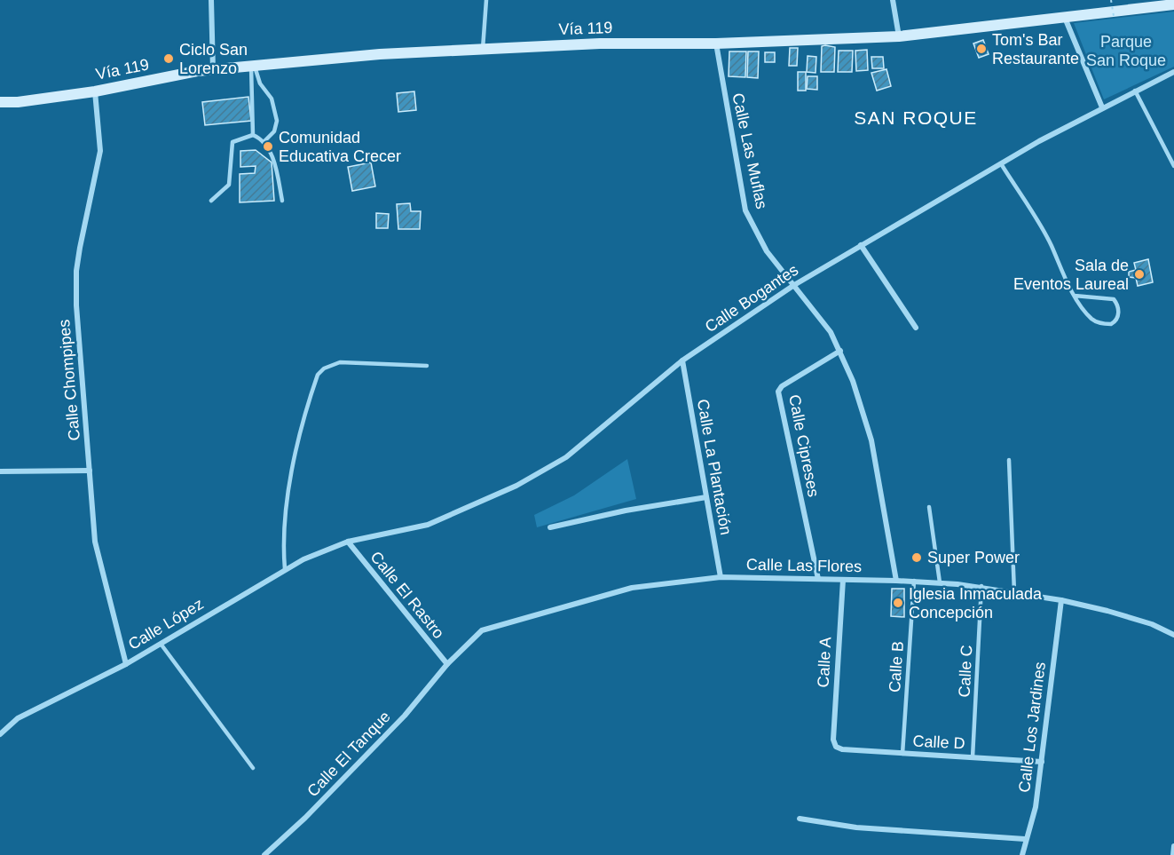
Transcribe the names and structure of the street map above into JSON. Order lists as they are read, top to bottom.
{
  "streets": {
    "main road": ["Vía 119"],
    "street": [
      "Calle Las Muflas",
      "Calle Bogantes",
      "Calle Chompipes",
      "Calle Cipreses",
      "Calle La Plantación",
      "Calle Las Flores",
      "Calle El Rastro",
      "Calle López",
      "Calle A",
      "Calle Los Jardines",
      "Calle D",
      "Calle El Tanque"
    ],
    "lane": ["Calle B", "Calle C"]
  },
  "crossings": [
    ["Vía 119", "Calle Las Muflas"],
    ["Vía 119", "Calle Chompipes"],
    ["Calle Las Muflas", "Calle Bogantes"],
    ["Calle Las Muflas", "Calle Cipreses"],
    ["Calle Las Muflas", "Calle Las Flores"],
    ["Calle Bogantes", "Calle La Plantación"],
    ["Calle Bogantes", "Calle El Rastro"],
    ["Calle Bogantes", "Calle López"],
    ["Calle Chompipes", "Calle López"],
    ["Calle Cipreses", "Calle Las Flores"],
    ["Calle La Plantación", "Calle Las Flores"],
    ["Calle Las Flores", "Calle El Rastro"],
    ["Calle Las Flores", "Calle A"],
    ["Calle Las Flores", "Calle B"],
    ["Calle Las Flores", "Calle C"],
    ["Calle Las Flores", "Calle Los Jardines"],
    ["Calle Las Flores", "Calle El Tanque"],
    ["Calle El Rastro", "Calle López"],
    ["Calle El Rastro", "Calle El Tanque"],
    ["Calle A", "Calle D"],
    ["Calle B", "Calle D"],
    ["Calle C", "Calle D"],
    ["Calle Los Jardines", "Calle D"]
  ],
  "districts": ["SAN ROQUE"],
  "parks": ["Parque San Roque"],
  "places": [
    "Tom's Bar Restaurante",
    "Ciclo San Lorenzo",
    "Comunidad Educativa Crecer",
    "Sala de Eventos Laureal",
    "Super Power",
    "Iglesia Inmaculada Concepción"
  ]
}
